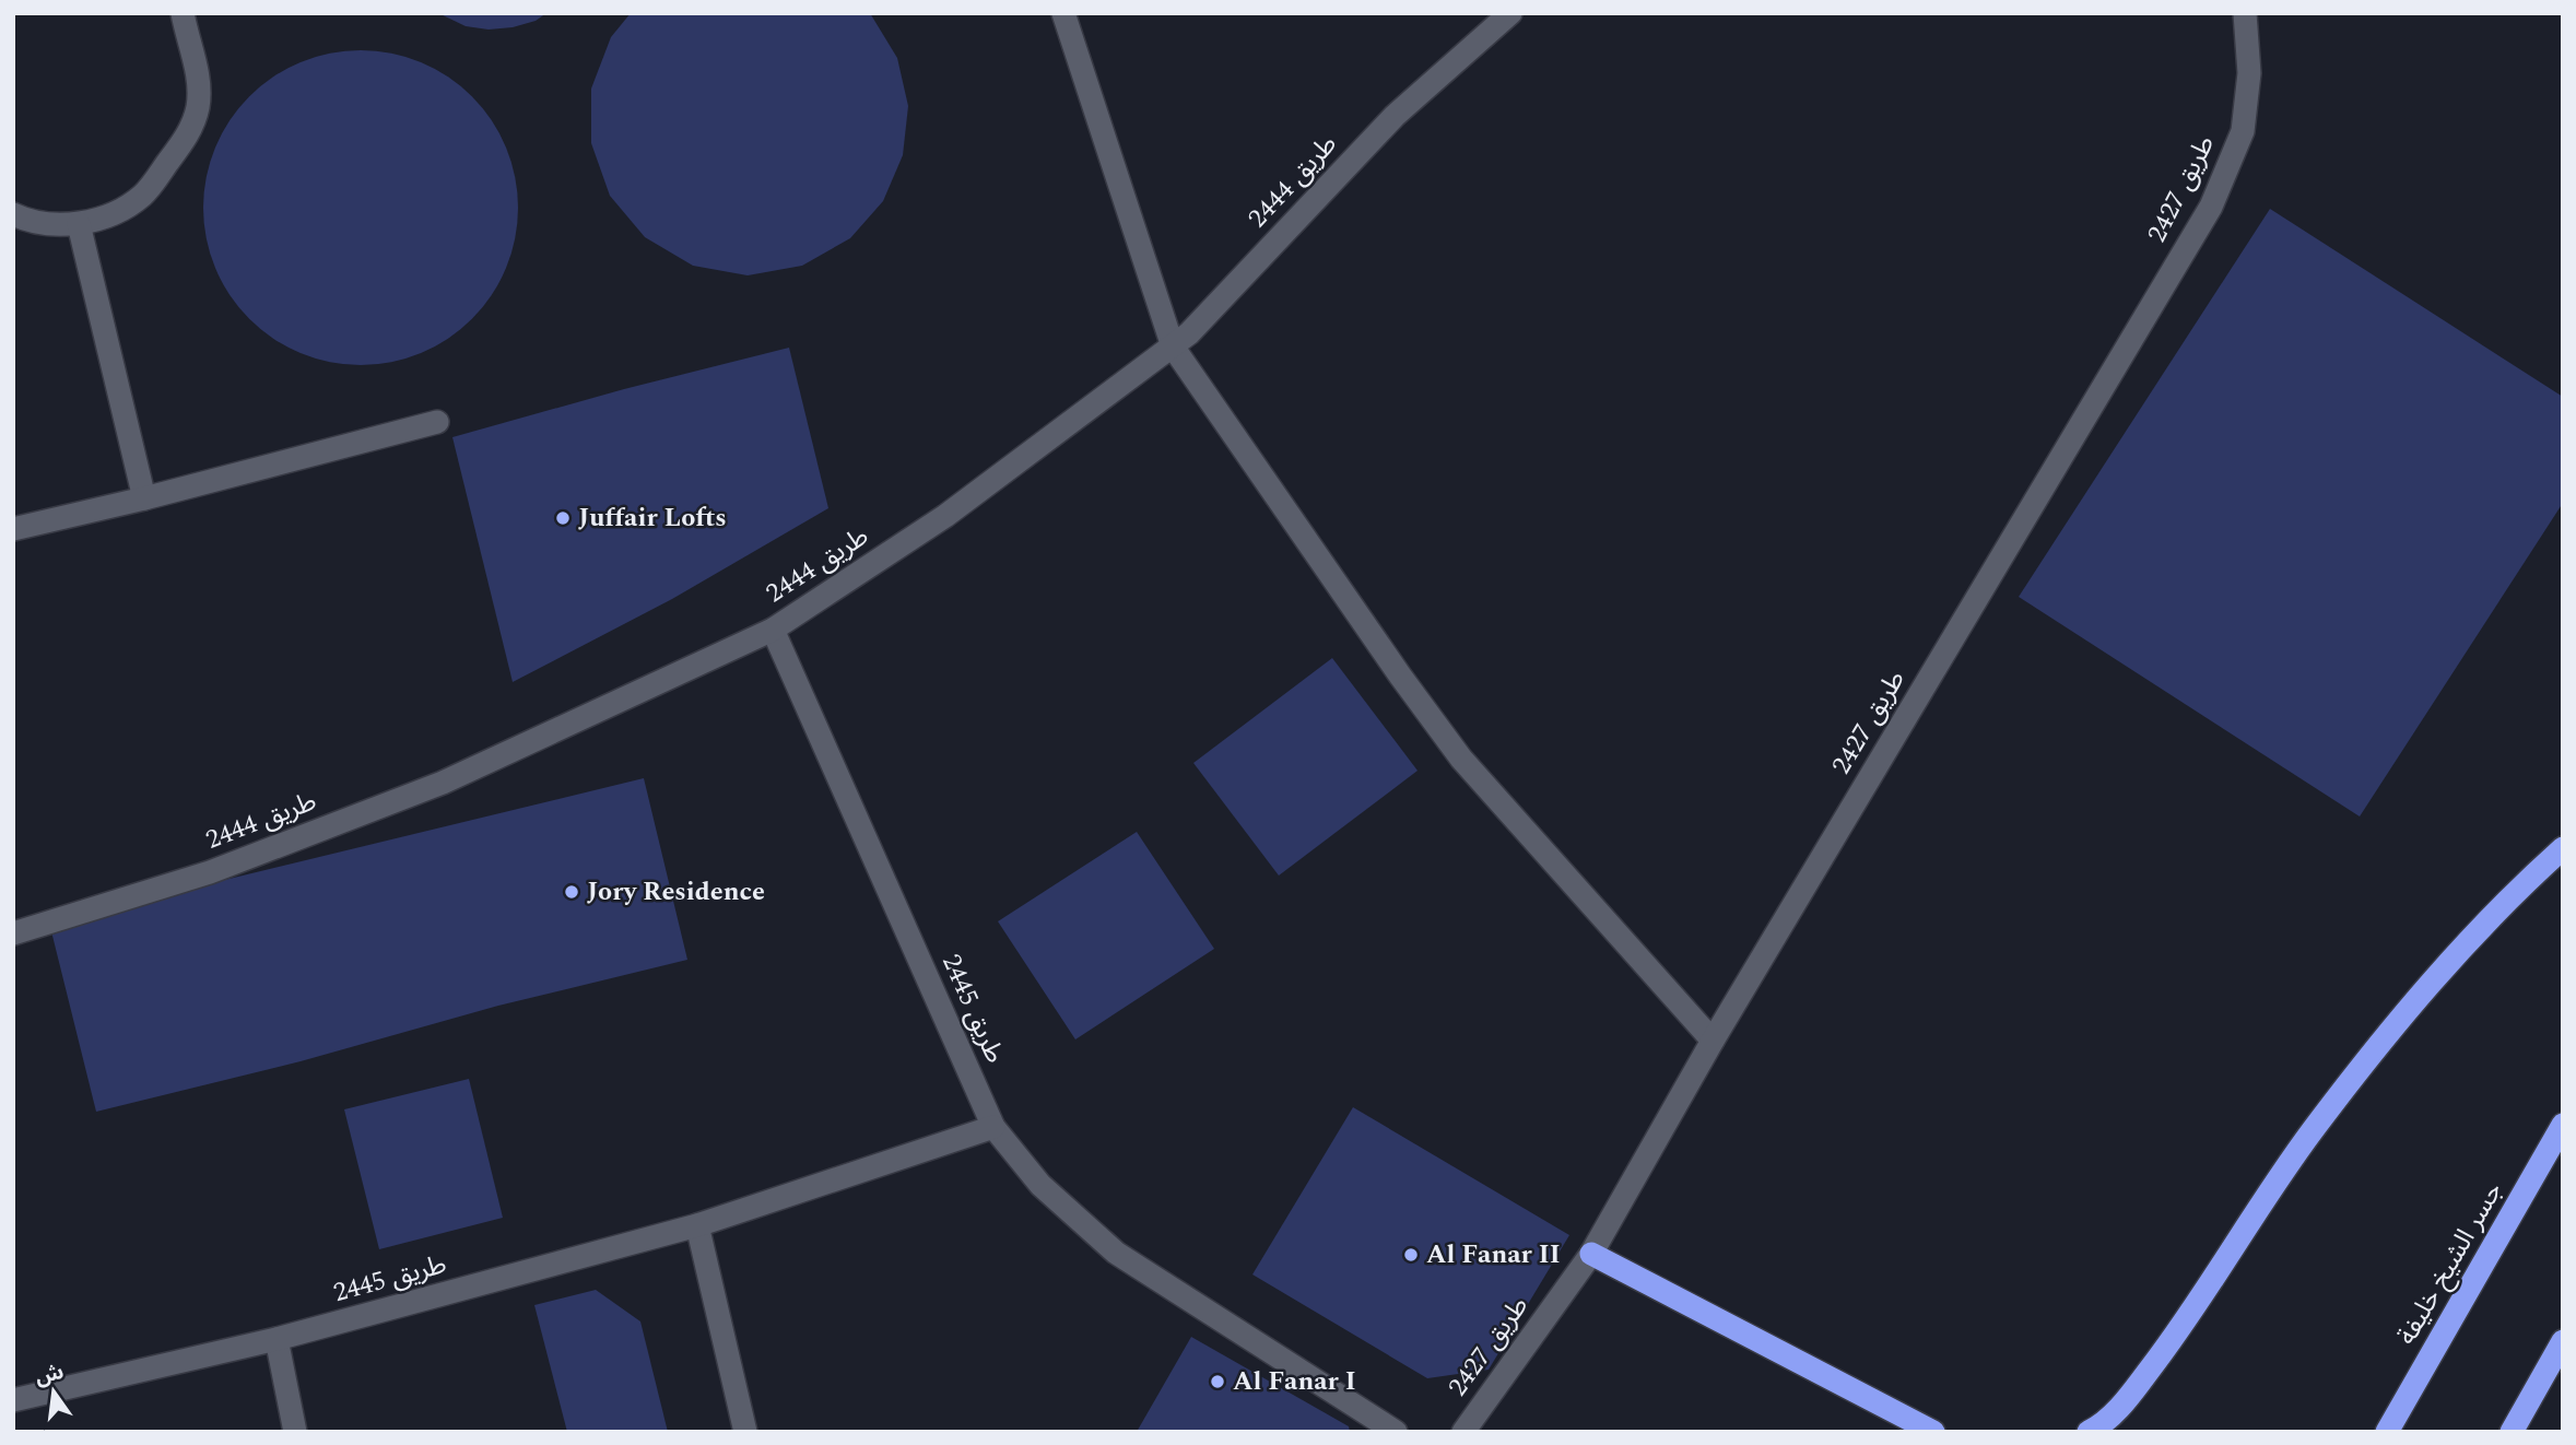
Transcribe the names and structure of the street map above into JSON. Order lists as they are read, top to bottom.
{
  "streets": {
    "highway": ["جسر الشيخ خليفة"],
    "street": ["طريق 2444", "طريق 2427", "طريق 2445"]
  },
  "crossings": [
    ["طريق 2444", "طريق 2445"]
  ],
  "places": [
    "Juffair Lofts",
    "Jory Residence",
    "Al Fanar II",
    "Al Fanar I"
  ],
  "north": "top"
}
